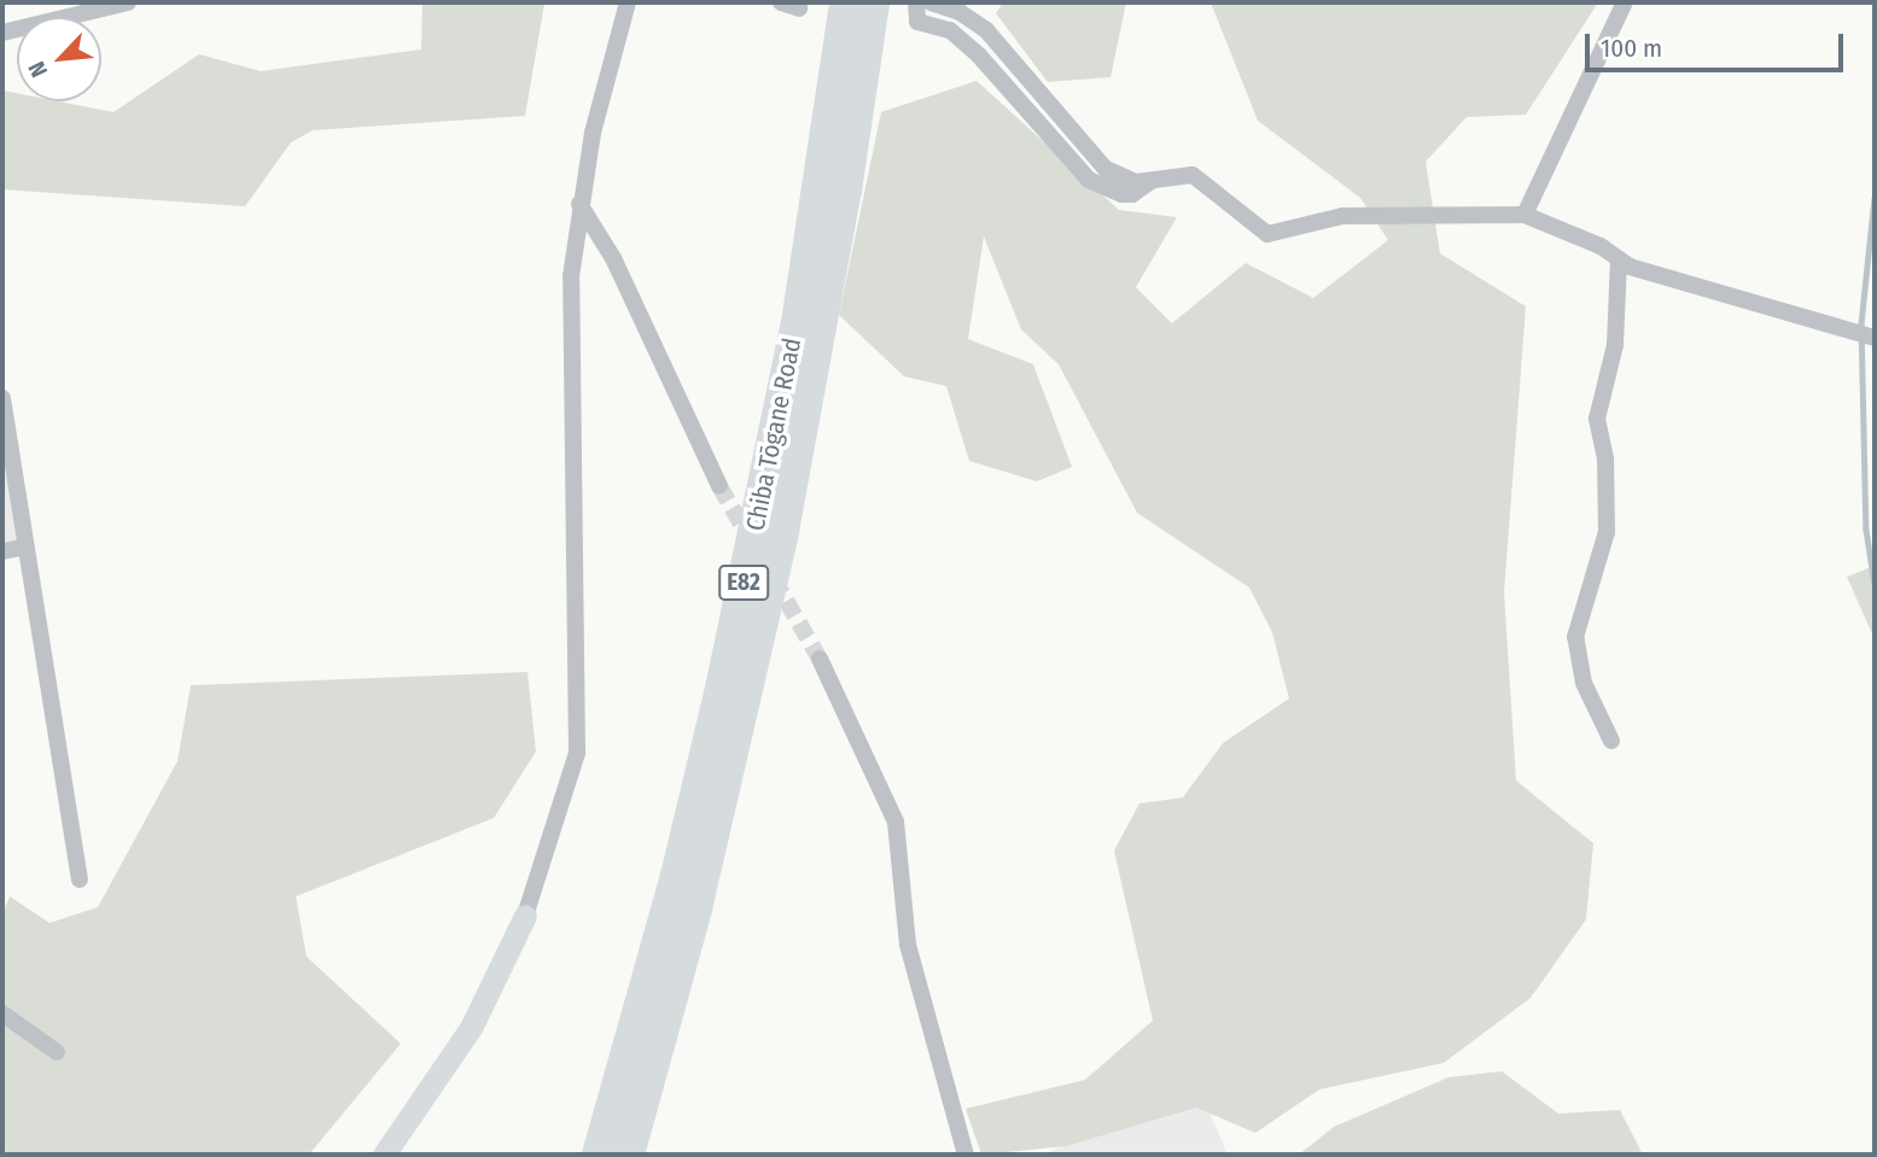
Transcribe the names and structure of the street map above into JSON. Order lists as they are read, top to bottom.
{
  "streets": {
    "highway": ["Chiba Tōgane Road", "E82"]
  },
  "scale_bar": "100 m",
  "north": "bottom left"
}
